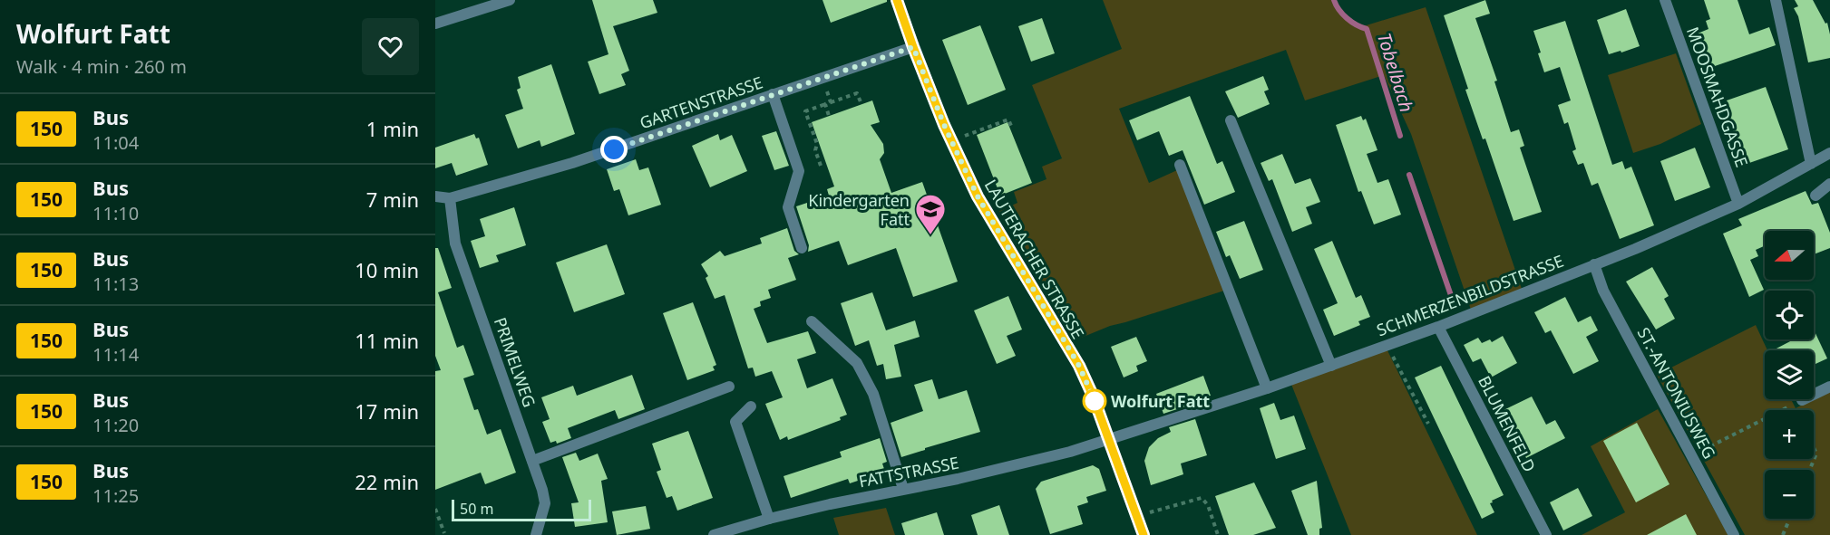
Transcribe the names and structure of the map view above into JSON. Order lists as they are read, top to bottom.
{
  "streets": {
    "street": [
      "MOOSMAHDGASSE",
      "GARTENSTRASSE",
      "LAUTERACHER STRASSE",
      "SCHMERZENBILDSTRASSE",
      "PRIMELWEG",
      "ST.-ANTONIUSWEG",
      "BLUMENFELD",
      "FATTSTRASSE"
    ]
  },
  "crossings": [
    ["MOOSMAHDGASSE", "SCHMERZENBILDSTRASSE"],
    ["GARTENSTRASSE", "LAUTERACHER STRASSE"],
    ["GARTENSTRASSE", "PRIMELWEG"],
    ["LAUTERACHER STRASSE", "SCHMERZENBILDSTRASSE"],
    ["LAUTERACHER STRASSE", "FATTSTRASSE"],
    ["SCHMERZENBILDSTRASSE", "ST.-ANTONIUSWEG"],
    ["SCHMERZENBILDSTRASSE", "BLUMENFELD"],
    ["SCHMERZENBILDSTRASSE", "FATTSTRASSE"]
  ],
  "water": ["Tobelbach"],
  "places": {
    "school or university": ["Kindergarten Fatt"],
    "other": ["Wolfurt Fatt"]
  },
  "lines": ["bus line 150"],
  "scale_bar": "50 m",
  "north": "left",
  "page": {
    "heading": ["Wolfurt Fatt", "Walk · 4 min · 260 m"],
    "list": [
      {
        "mark": "150",
        "name": "Bus",
        "note": "11:04",
        "value": "1 min"
      },
      {
        "mark": "150",
        "name": "Bus",
        "note": "11:10",
        "value": "7 min"
      },
      {
        "mark": "150",
        "name": "Bus",
        "note": "11:13",
        "value": "10 min"
      },
      {
        "mark": "150",
        "name": "Bus",
        "note": "11:14",
        "value": "11 min"
      },
      {
        "mark": "150",
        "name": "Bus",
        "note": "11:20",
        "value": "17 min"
      },
      {
        "mark": "150",
        "name": "Bus",
        "note": "11:25",
        "value": "22 min"
      }
    ],
    "map_buttons": ["+", "−"],
    "scale": "50 m"
  }
}
